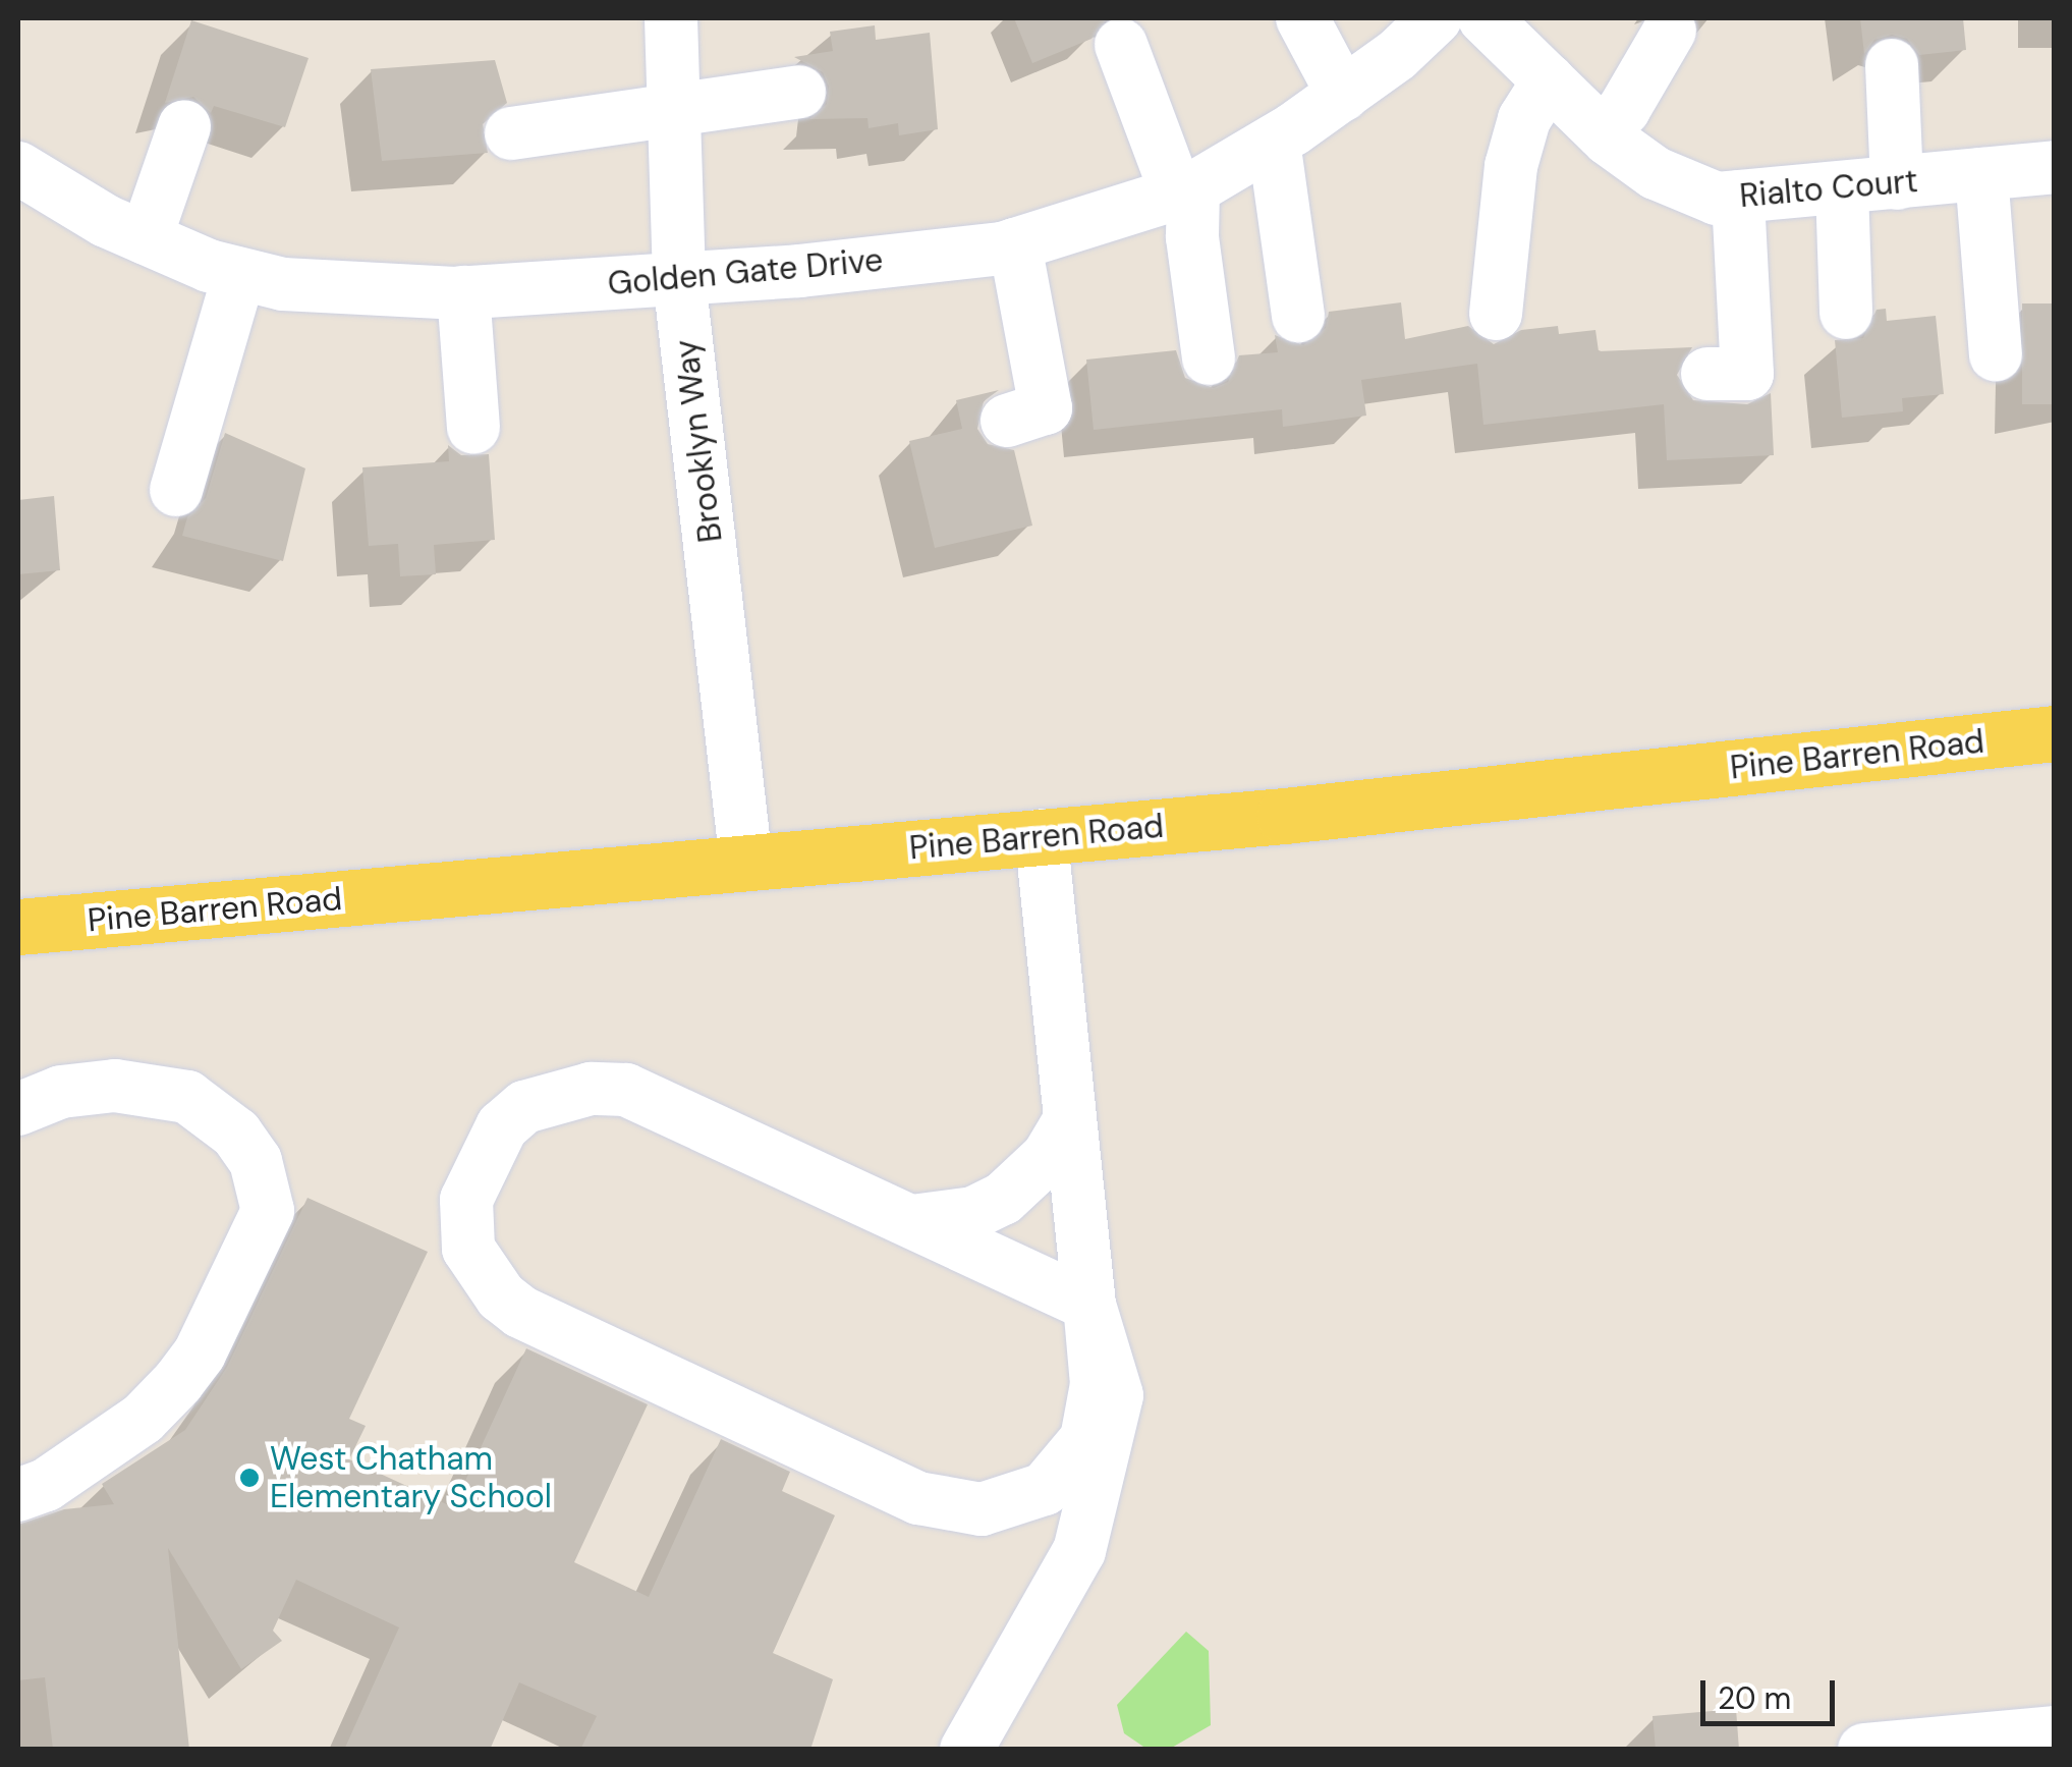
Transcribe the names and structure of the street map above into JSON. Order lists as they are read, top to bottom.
{
  "streets": {
    "main road": ["Pine Barren Road"],
    "street": ["Rialto Court", "Golden Gate Drive", "Brooklyn Way"]
  },
  "crossings": [
    ["Golden Gate Drive", "Brooklyn Way"],
    ["Brooklyn Way", "Pine Barren Road"]
  ],
  "places": ["West Chatham Elementary School"],
  "scale_bar": "20 m"
}
